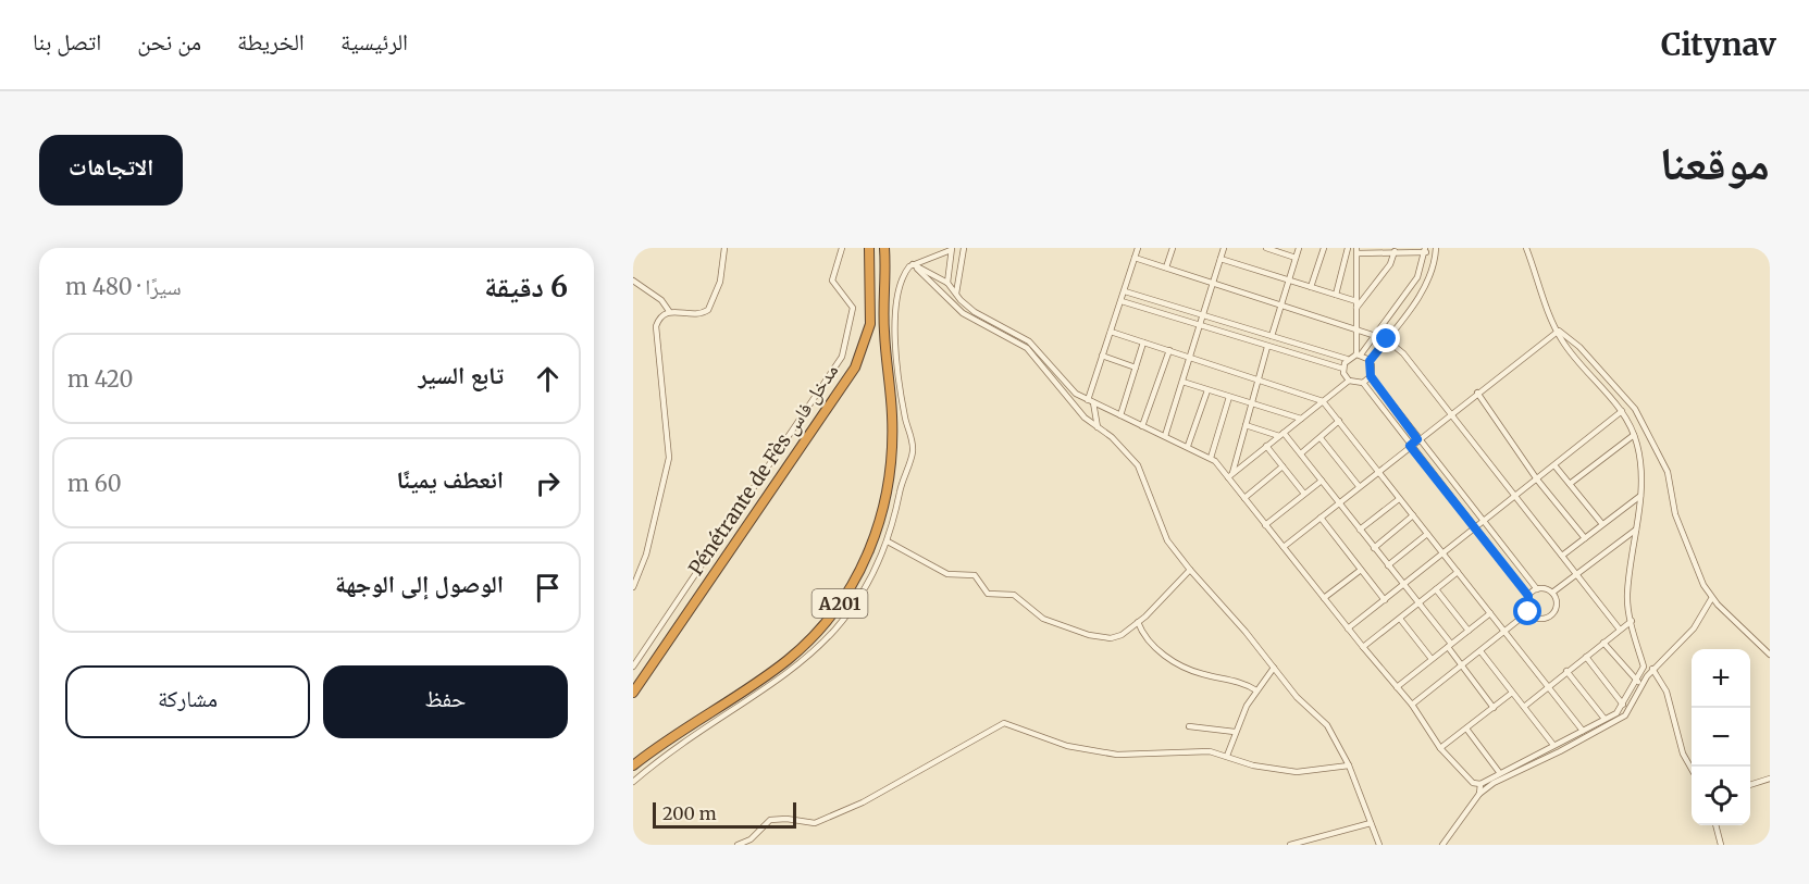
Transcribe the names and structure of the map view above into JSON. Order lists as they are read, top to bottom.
{
  "streets": {
    "highway": ["Pénétrante de Fès مدخل فاس", "A201"]
  },
  "scale_bar": "200 m",
  "page": {
    "header": "Citynav",
    "nav": [
      "الرئيسية",
      "الخريطة",
      "من نحن",
      "اتصل بنا"
    ],
    "title": "موقعنا",
    "buttons": [
      "الاتجاهات",
      ["حفظ", "مشاركة"]
    ],
    "heading": ["6 دقيقة", "سيرًا · 480 m"],
    "list": [
      ["تابع السير", "420 m"],
      ["انعطف يمينًا", "60 m"],
      "الوصول إلى الوجهة"
    ],
    "map_buttons": ["+", "−"],
    "scale": "200 m"
  }
}
